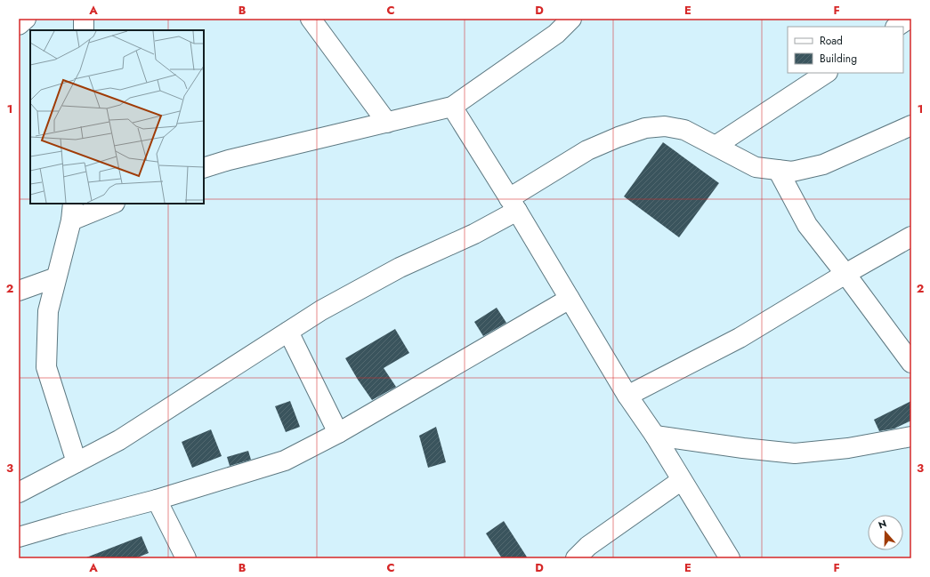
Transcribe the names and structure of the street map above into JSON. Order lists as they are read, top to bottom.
{
  "legend": ["Road", "Building"],
  "north": "top",
  "grid": {
    "columns": [
      "A",
      "B",
      "C",
      "D",
      "E",
      "F"
    ],
    "rows": ["1", "2", "3"]
  }
}
